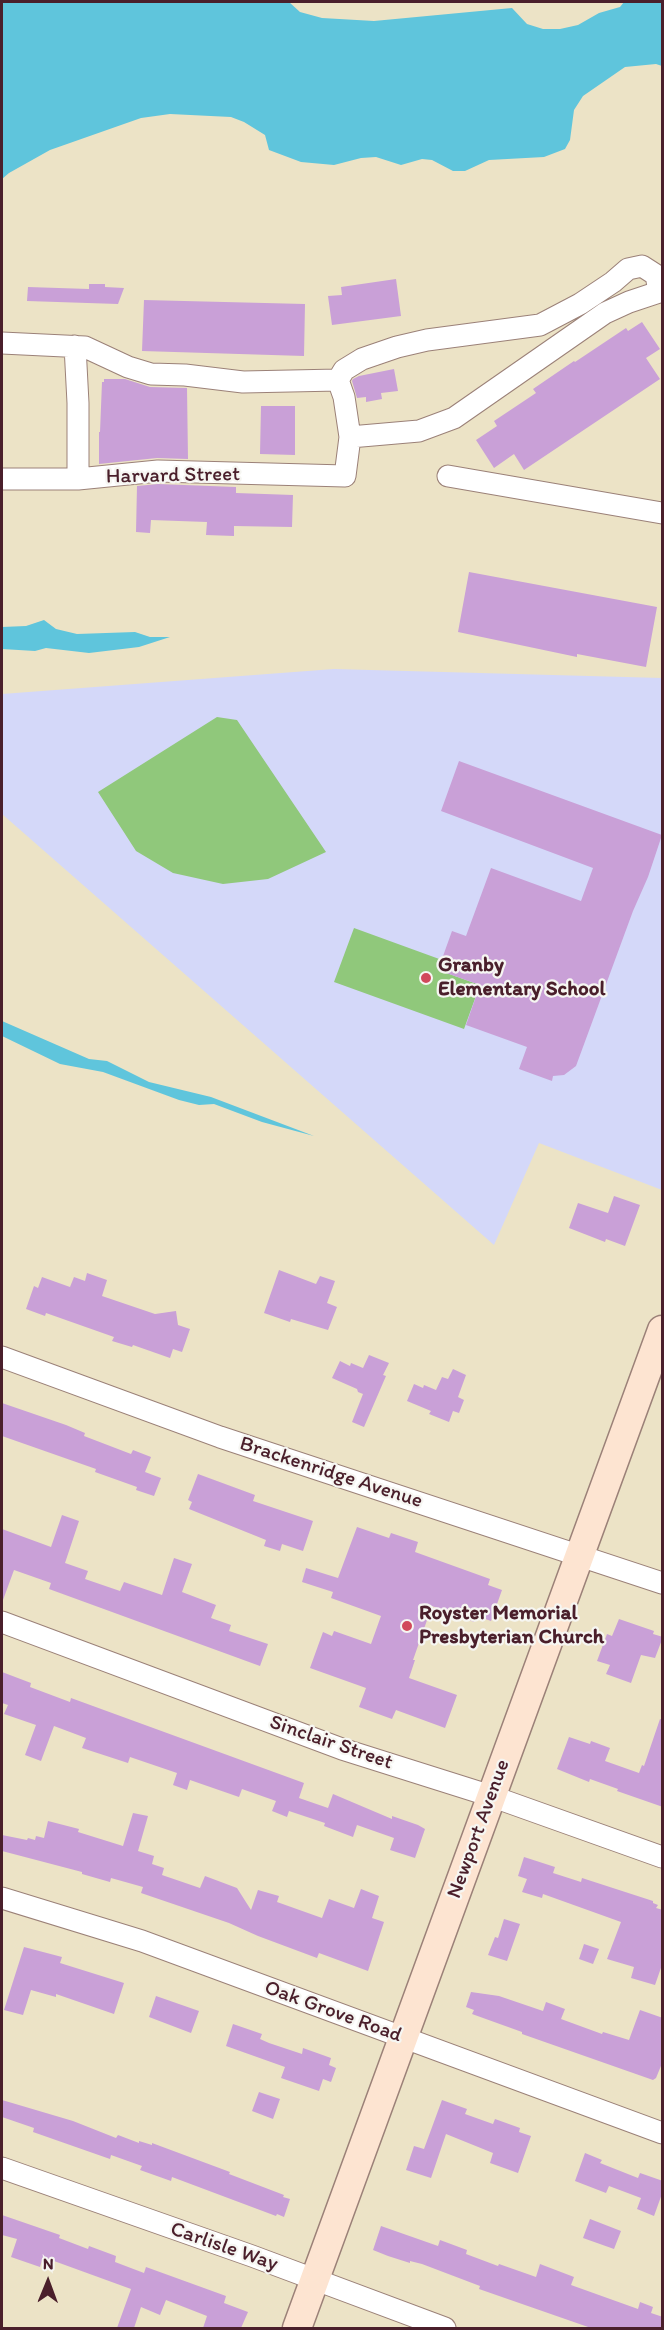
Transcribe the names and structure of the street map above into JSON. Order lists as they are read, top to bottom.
{
  "streets": {
    "street": [
      "Harvard Street",
      "Brackenridge Avenue",
      "Sinclair Street",
      "Newport Avenue",
      "Oak Grove Road",
      "Carlisle Way"
    ]
  },
  "crossings": [
    ["Brackenridge Avenue", "Newport Avenue"],
    ["Sinclair Street", "Newport Avenue"],
    ["Newport Avenue", "Oak Grove Road"],
    ["Newport Avenue", "Carlisle Way"]
  ],
  "places": ["Granby Elementary School", "Royster Memorial Presbyterian Church"],
  "north": "top"
}
